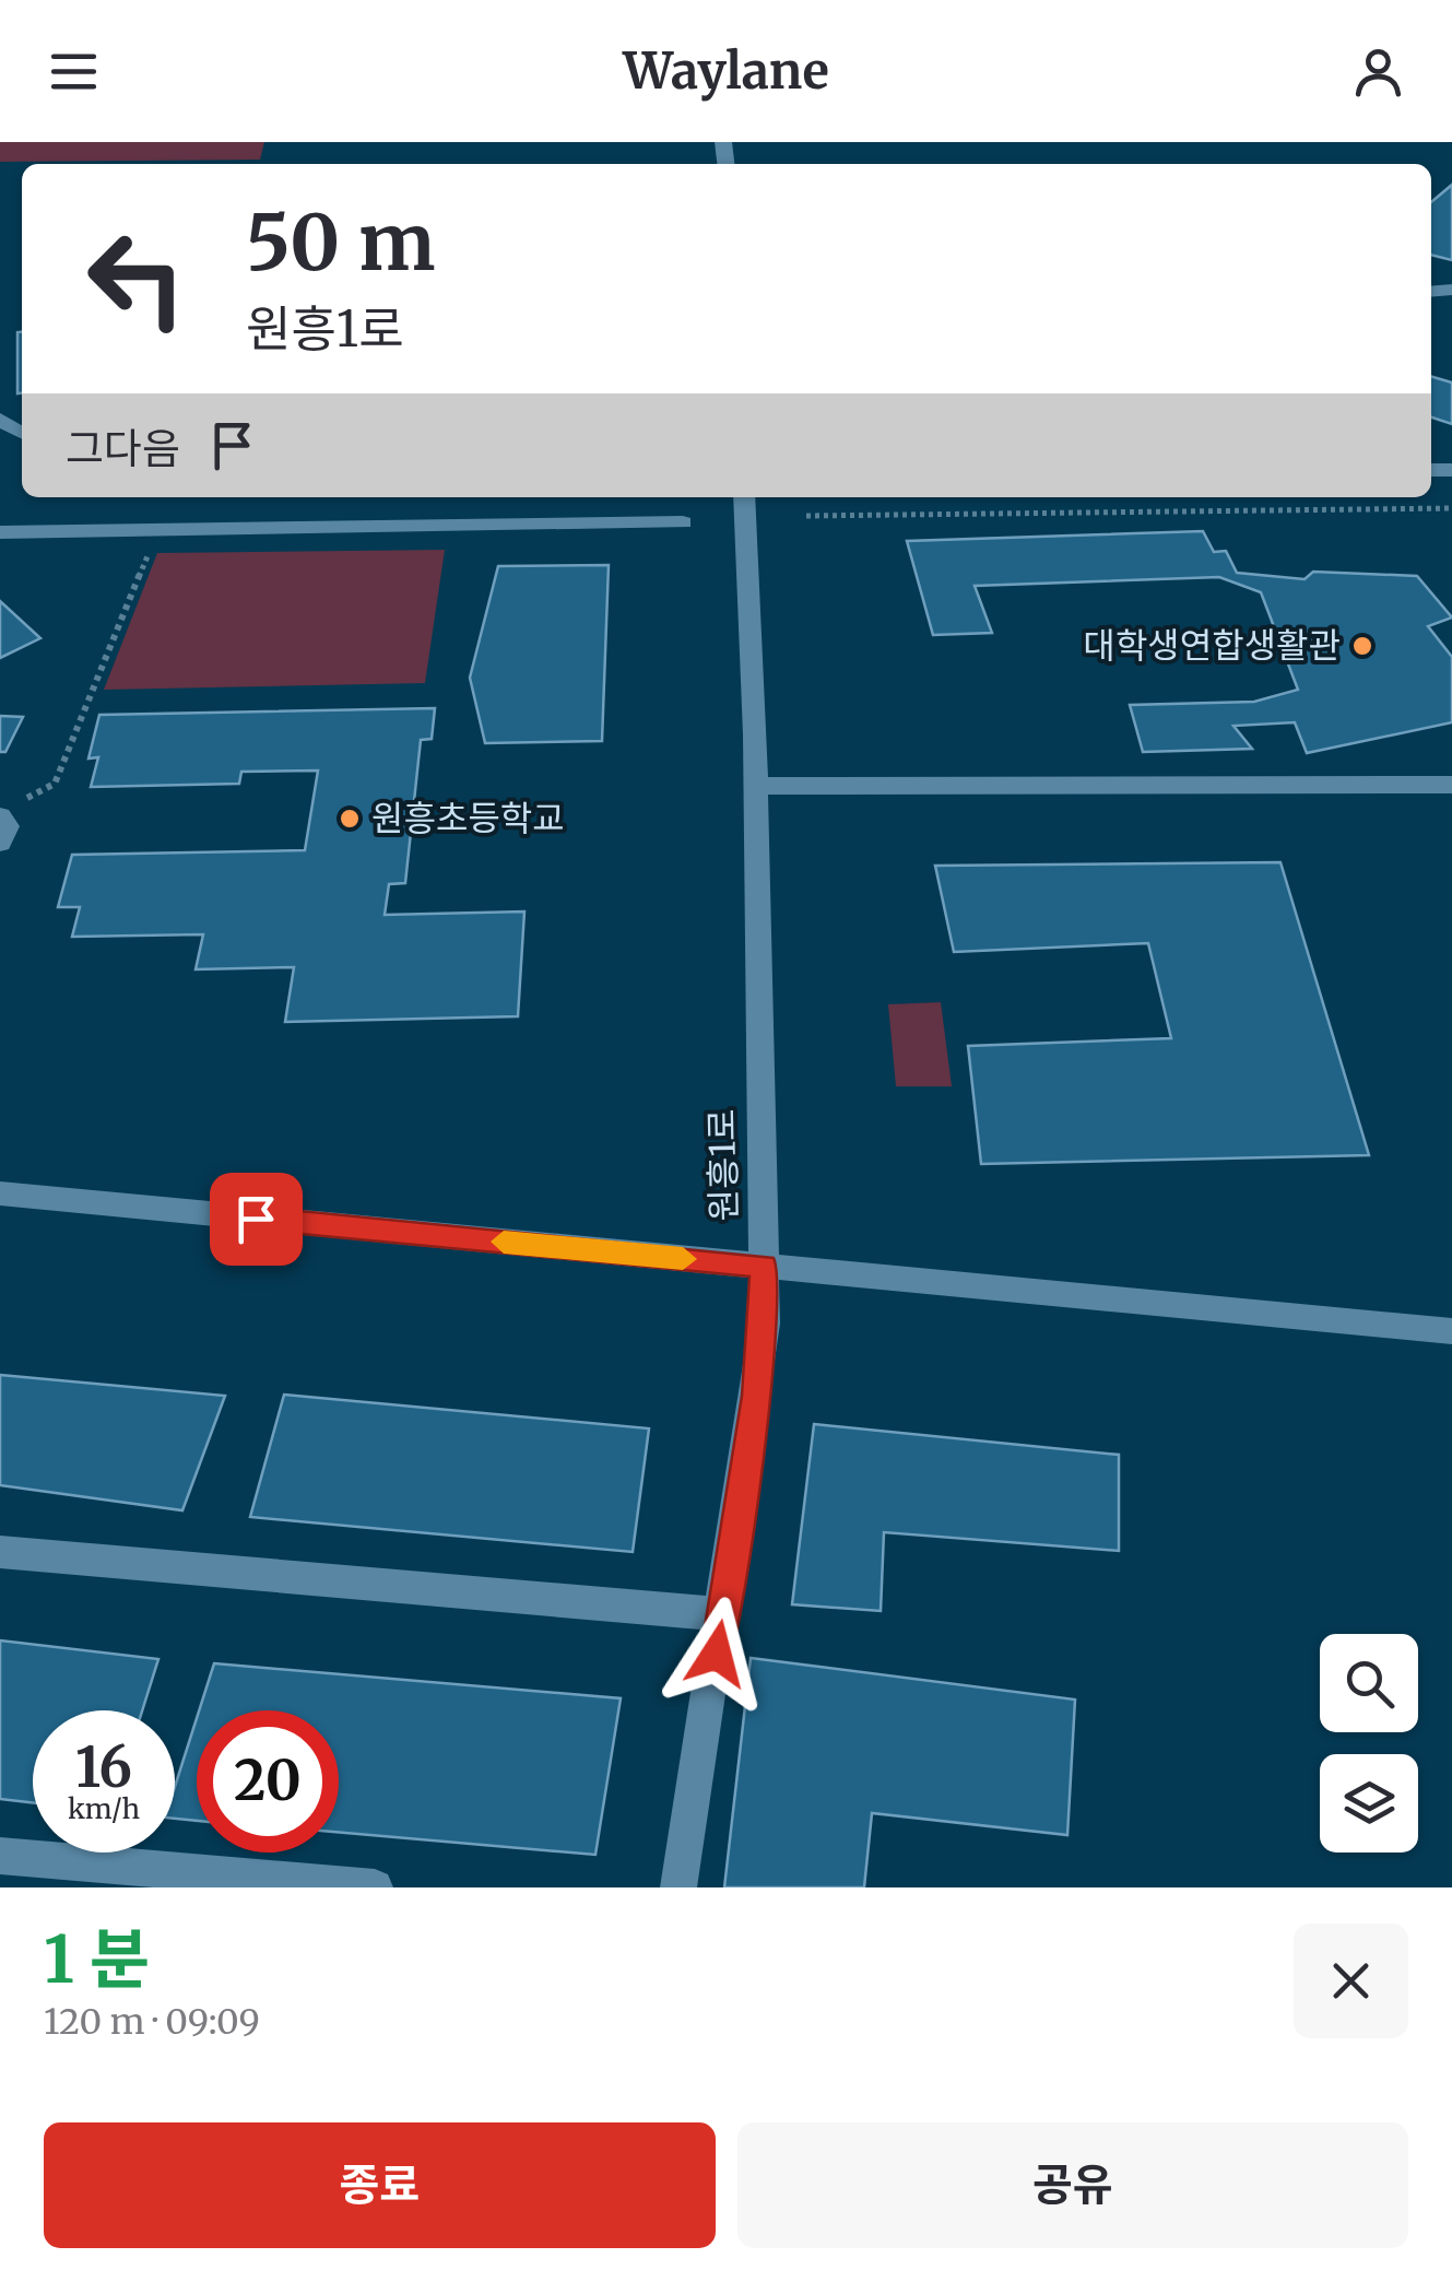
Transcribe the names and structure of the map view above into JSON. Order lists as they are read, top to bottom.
{
  "streets": {
    "street": ["원흥1로"]
  },
  "places": ["대학생연합생활관", "원흥초등학교"],
  "page": {
    "header": "Waylane",
    "turn": ["50 m", "원흥1로"],
    "then": "그다음",
    "speed": "16 km/h",
    "limit": "20",
    "heading": ["1 분", "120 m · 09:09"],
    "buttons": ["종료", "공유"]
  }
}
